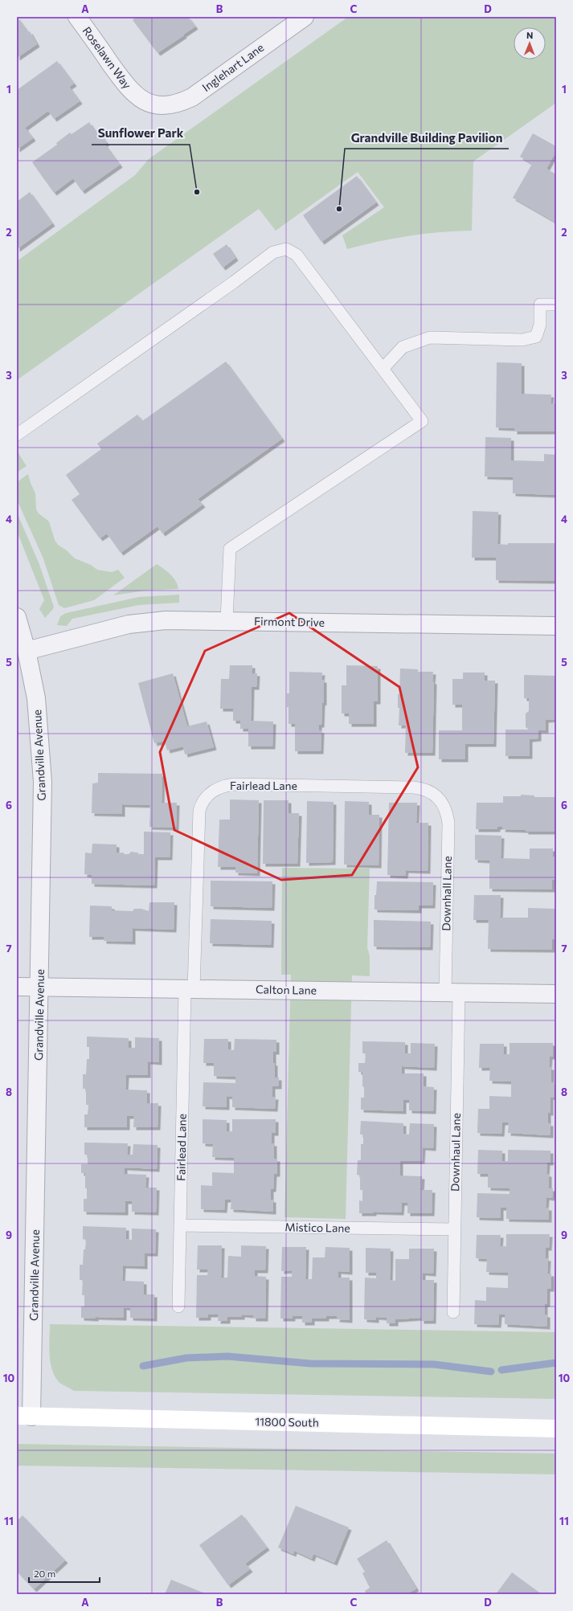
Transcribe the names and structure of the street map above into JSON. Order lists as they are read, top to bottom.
{
  "streets": {
    "main road": ["11800 South"],
    "street": [
      "Roselawn Way",
      "Inglehart Lane",
      "Firmont Drive",
      "Grandville Avenue",
      "Calton Lane"
    ],
    "lane": [
      "Fairlead Lane",
      "Downhall Lane",
      "Downhaul Lane",
      "Mistico Lane"
    ]
  },
  "crossings": [
    ["Roselawn Way", "Inglehart Lane"],
    ["Firmont Drive", "Grandville Avenue"],
    ["Grandville Avenue", "Calton Lane"],
    ["Grandville Avenue", "11800 South"],
    ["Fairlead Lane", "Downhall Lane"],
    ["Fairlead Lane", "Calton Lane"],
    ["Fairlead Lane", "Mistico Lane"],
    ["Downhall Lane", "Calton Lane"],
    ["Downhall Lane", "Downhaul Lane"],
    ["Calton Lane", "Downhaul Lane"],
    ["Downhaul Lane", "Mistico Lane"]
  ],
  "places": ["Sunflower Park", "Grandville Building Pavilion"],
  "scale_bar": "20 m",
  "north": "top",
  "grid": {
    "columns": [
      "A",
      "B",
      "C",
      "D"
    ],
    "rows": [
      "1",
      "2",
      "3",
      "4",
      "5",
      "6",
      "7",
      "8",
      "9",
      "10",
      "11"
    ]
  }
}
